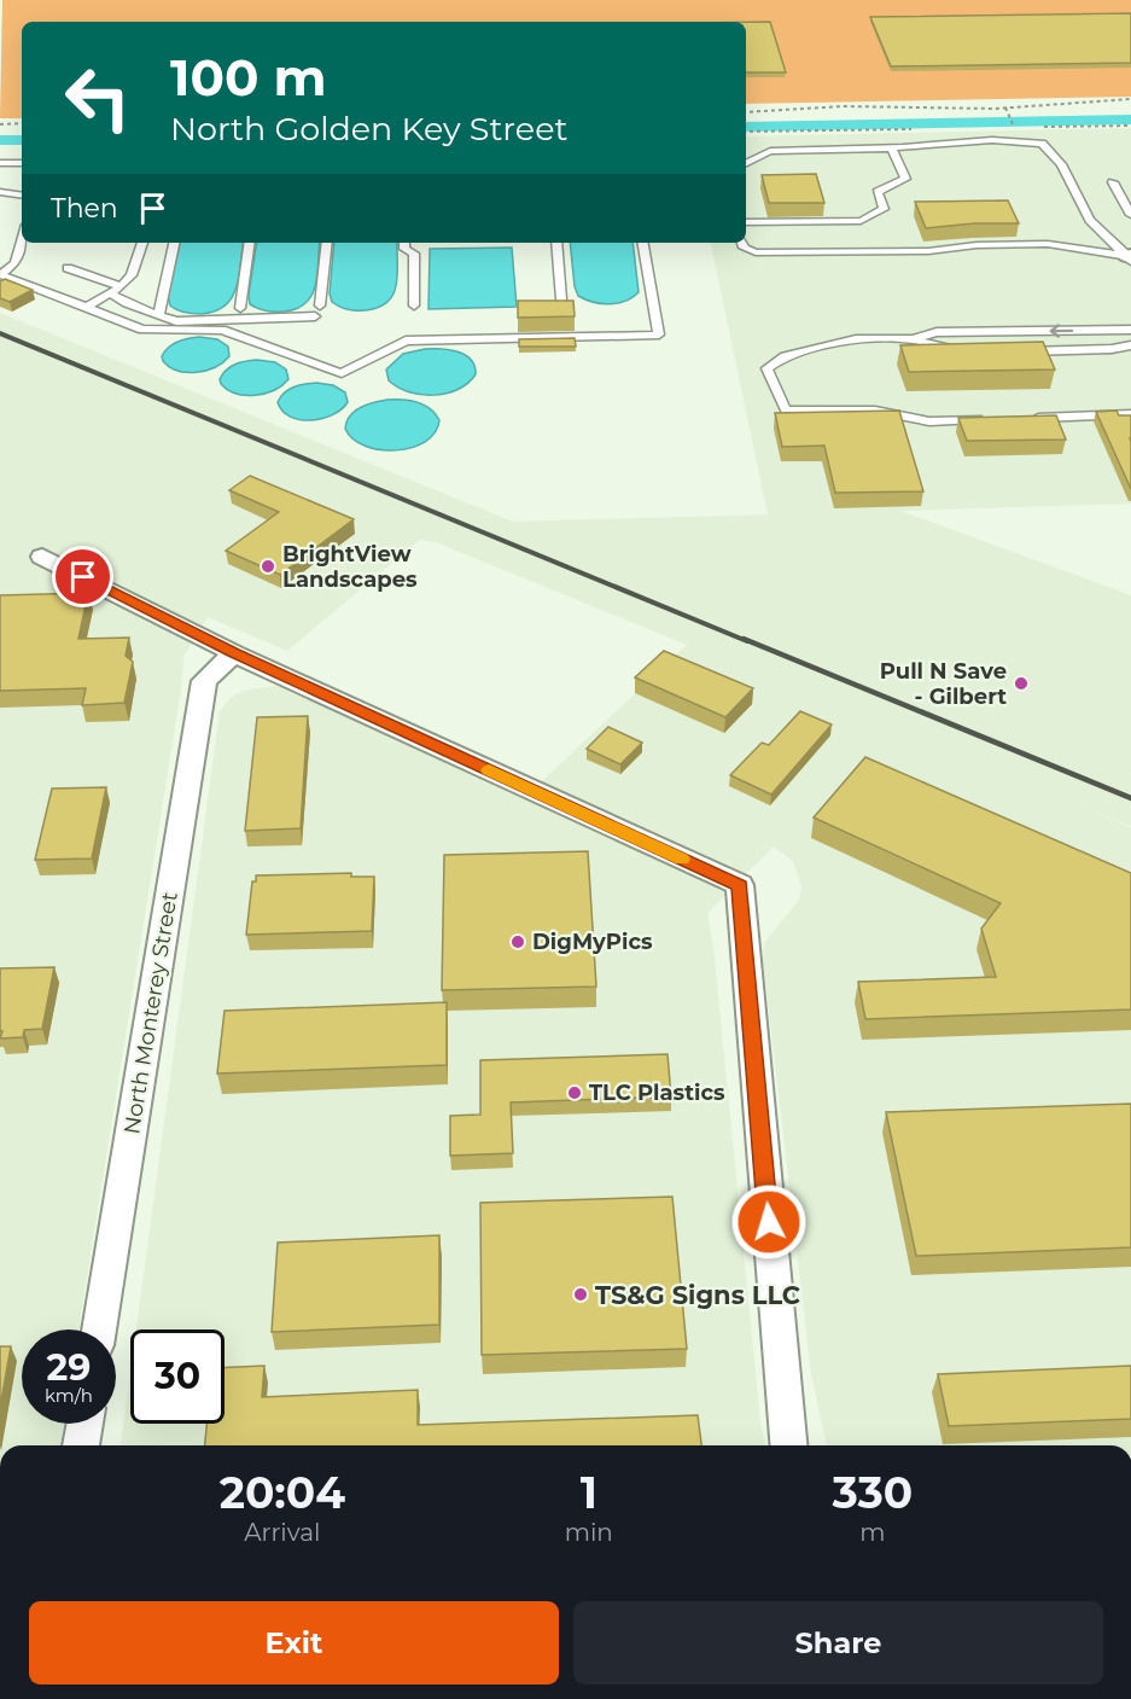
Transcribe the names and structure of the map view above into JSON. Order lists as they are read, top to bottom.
{
  "streets": {
    "street": ["North Monterey Street"]
  },
  "places": [
    "BrightView Landscapes",
    "Pull N Save - Gilbert",
    "DigMyPics",
    "TLC Plastics",
    "TS&G Signs LLC"
  ],
  "page": {
    "turn": ["100 m", "North Golden Key Street"],
    "then": "Then",
    "speed": "29 km/h",
    "limit": "30",
    "eta": [
      "20:04",
      "Arrival",
      "1",
      "min",
      "330",
      "m"
    ],
    "buttons": ["Exit", "Share"]
  }
}
